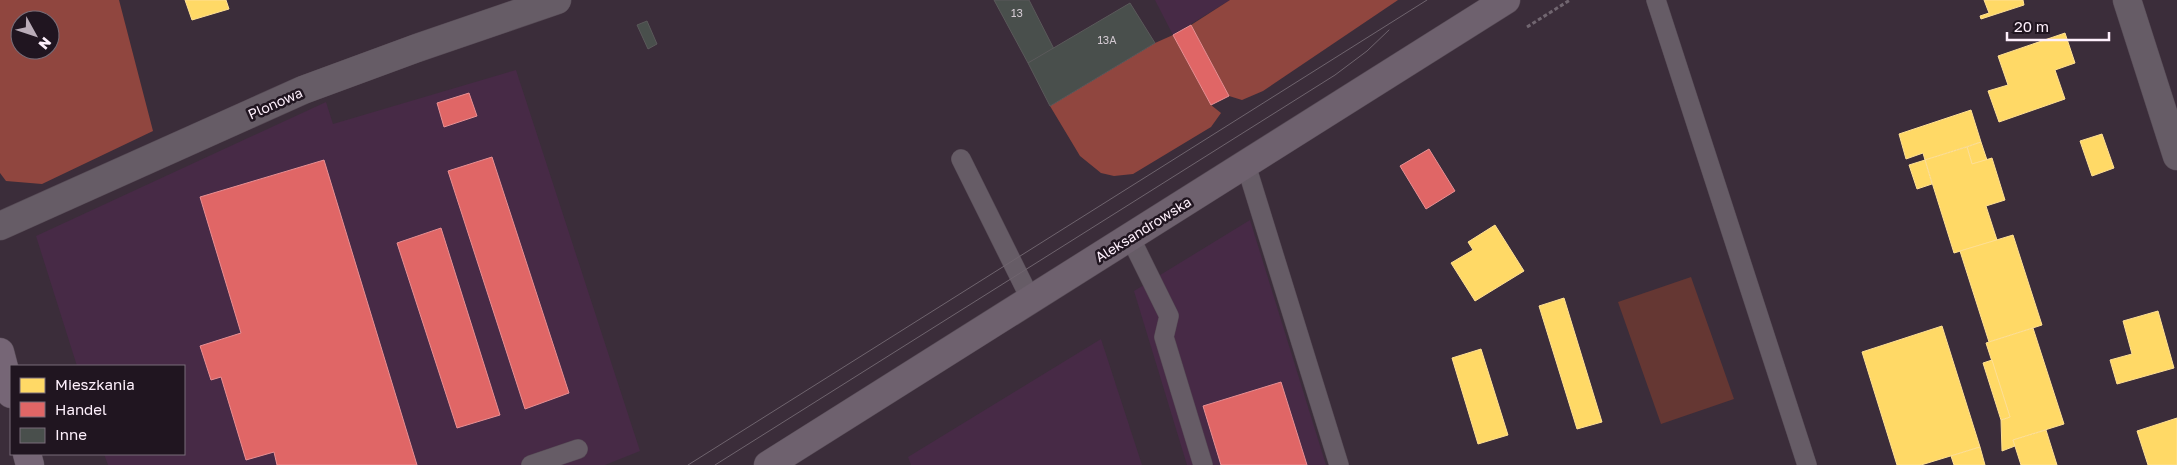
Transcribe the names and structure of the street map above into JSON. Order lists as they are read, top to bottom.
{
  "streets": {
    "main road": ["Aleksandrowska"],
    "street": ["Plonowa"]
  },
  "house_numbers": ["13", "13A"],
  "legend": ["Mieszkania", "Handel", "Inne"],
  "scale_bar": "20 m",
  "north": "bottom right"
}
